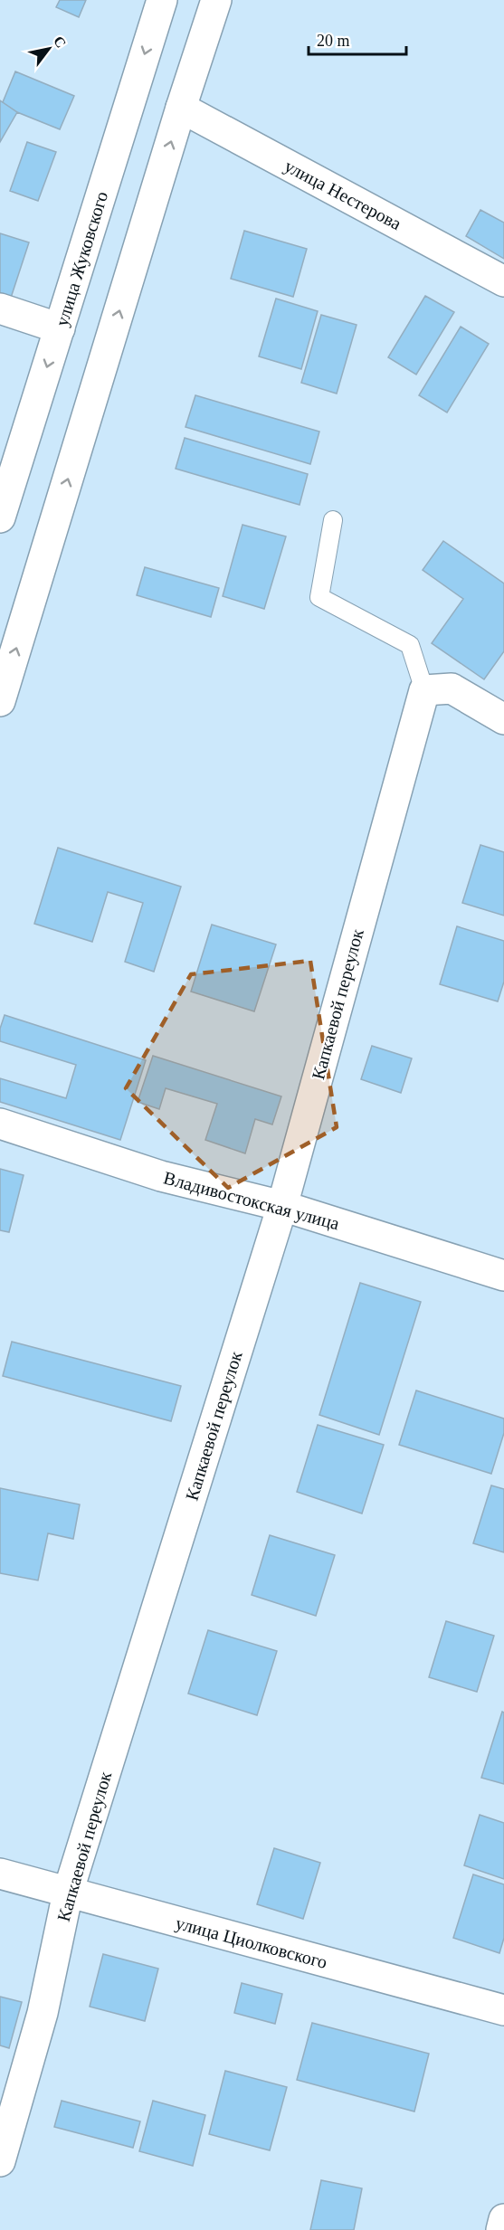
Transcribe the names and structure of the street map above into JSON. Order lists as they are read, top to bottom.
{
  "streets": {
    "street": [
      "улица Нестерова",
      "улица Жуковского",
      "Капкаевой переулок",
      "Владивостокская улица",
      "улица Циолковского"
    ]
  },
  "crossings": [
    ["Капкаевой переулок", "Владивостокская улица"],
    ["Капкаевой переулок", "улица Циолковского"]
  ],
  "scale_bar": "20 m",
  "north": "top right"
}
